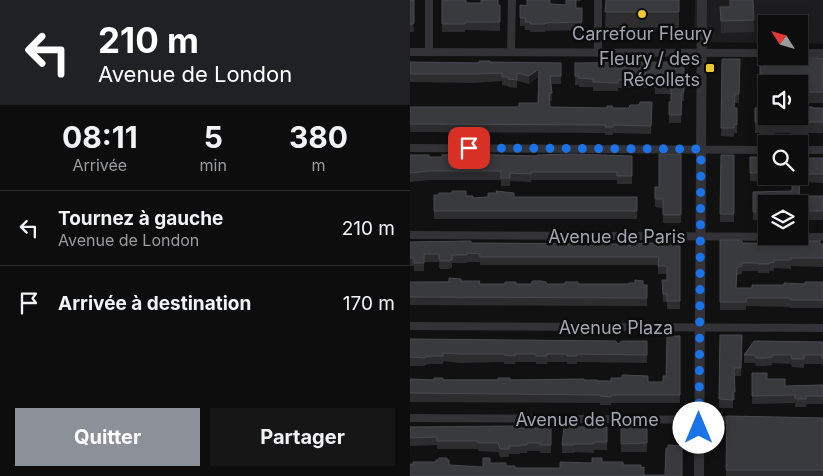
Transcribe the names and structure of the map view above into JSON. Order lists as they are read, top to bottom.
{
  "streets": {
    "street": ["Avenue de Paris", "Avenue Plaza", "Avenue de Rome"]
  },
  "places": {
    "other": ["Carrefour Fleury"],
    "transit": ["Fleury / des Récollets"]
  },
  "north": "top left",
  "page": {
    "turn": ["210 m", "Avenue de London"],
    "eta": [
      "08:11",
      "Arrivée",
      "5",
      "min",
      "380",
      "m"
    ],
    "list": [
      {
        "name": "Tournez à gauche",
        "note": "Avenue de London",
        "value": "210 m"
      },
      {
        "name": "Arrivée à destination",
        "value": "170 m"
      }
    ],
    "buttons": ["Quitter", "Partager"]
  }
}
